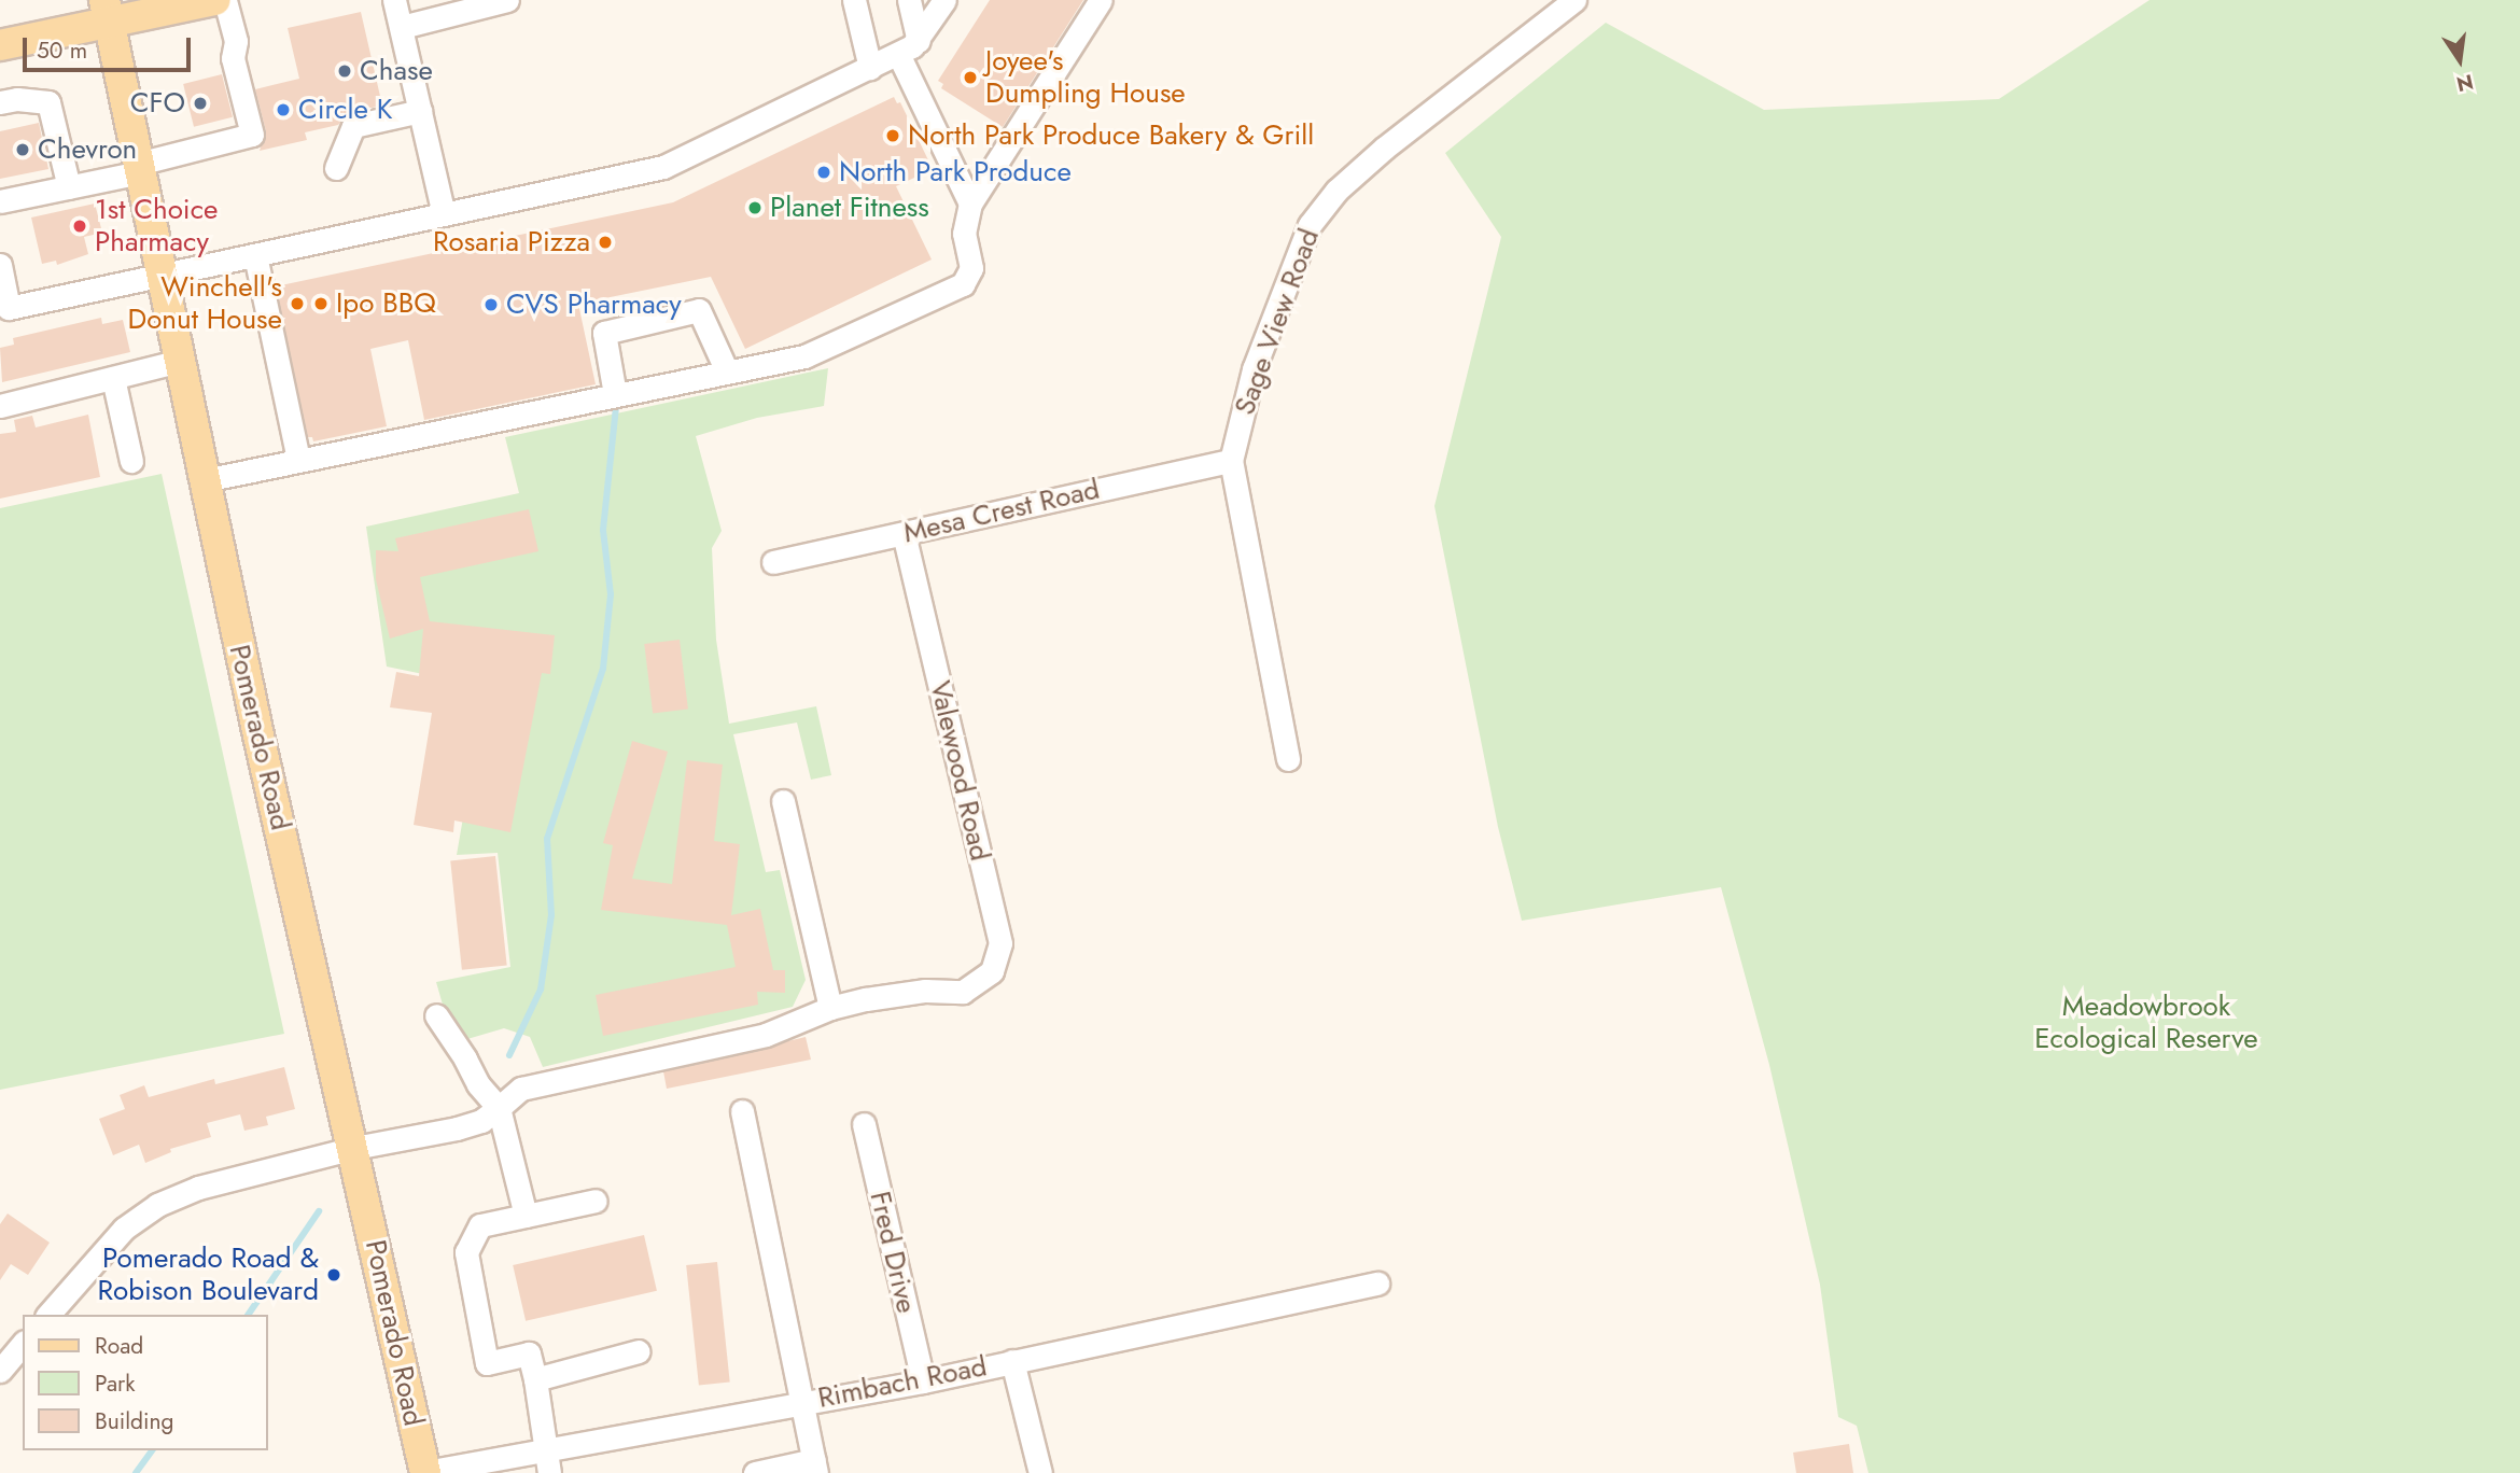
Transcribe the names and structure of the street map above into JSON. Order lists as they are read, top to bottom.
{
  "streets": {
    "main road": ["Pomerado Road"],
    "street": [
      "Sage View Road",
      "Mesa Crest Road",
      "Valewood Road",
      "Fred Drive",
      "Rimbach Road"
    ]
  },
  "crossings": [
    ["Sage View Road", "Mesa Crest Road"],
    ["Mesa Crest Road", "Valewood Road"],
    ["Pomerado Road", "Rimbach Road"],
    ["Fred Drive", "Rimbach Road"]
  ],
  "parks": ["Meadowbrook Ecological Reserve"],
  "places": [
    "Chase",
    "Joyee's Dumpling House",
    "CFO",
    "Circle K",
    "North Park Produce Bakery & Grill",
    "Chevron",
    "North Park Produce",
    "Planet Fitness",
    "1st Choice Pharmacy",
    "Rosaria Pizza",
    "Winchell's Donut House",
    "Ipo BBQ",
    "CVS Pharmacy",
    "Pomerado Road & Robison Boulevard"
  ],
  "legend": ["Road", "Park", "Building"],
  "scale_bar": "50 m",
  "north": "bottom"
}
